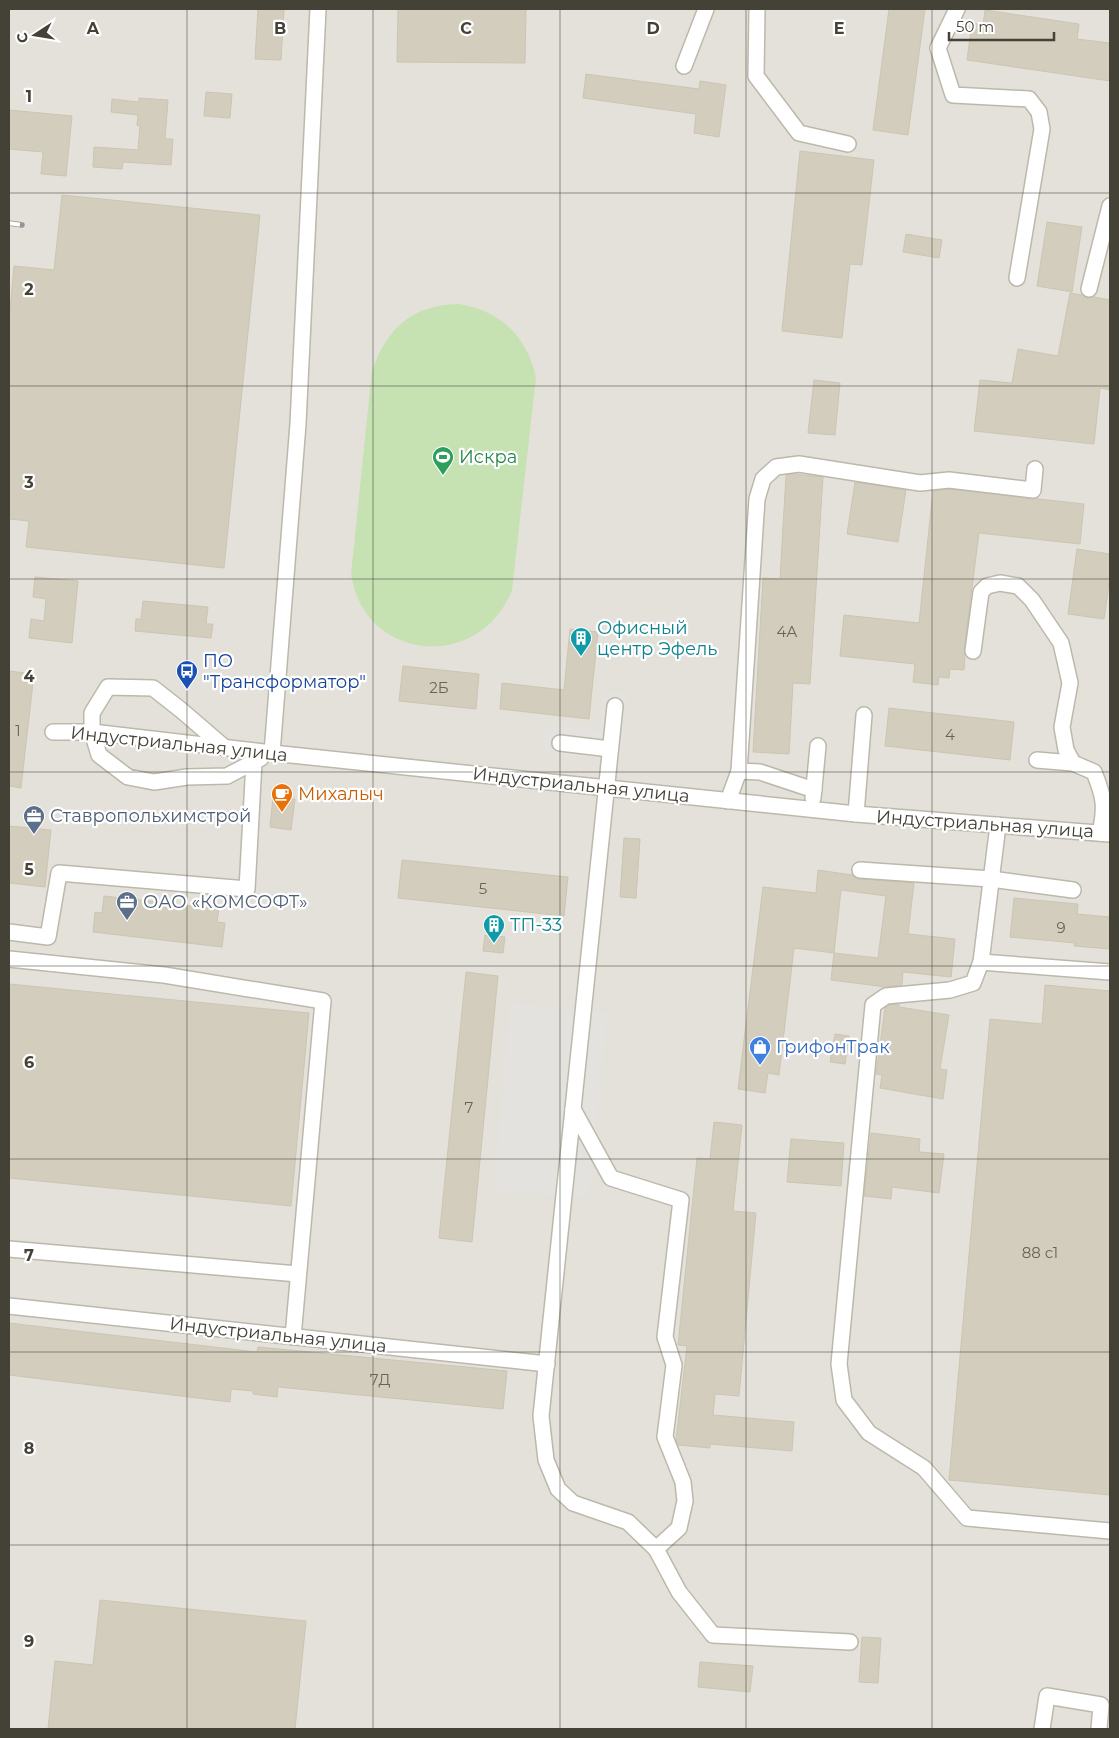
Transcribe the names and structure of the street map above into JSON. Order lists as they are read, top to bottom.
{
  "streets": {
    "street": ["Индустриальная улица"]
  },
  "places": {
    "sports": ["Искра"],
    "building": ["Офисный центр Эфель", "ТП-33"],
    "bus stop": ["ПО \"Трансформатор\""],
    "cafe": ["Михалыч"],
    "office": ["Ставропольхимстрой", "ОАО «КОМСОФТ»"],
    "shop": ["ГрифонТрак"]
  },
  "house_numbers": [
    "4А",
    "2Б",
    "1",
    "4",
    "5",
    "9",
    "7",
    "88 с1",
    "7Д"
  ],
  "scale_bar": "50 m",
  "north": "left",
  "grid": {
    "columns": [
      "A",
      "B",
      "C",
      "D",
      "E"
    ],
    "rows": [
      "1",
      "2",
      "3",
      "4",
      "5",
      "6",
      "7",
      "8",
      "9"
    ]
  }
}
